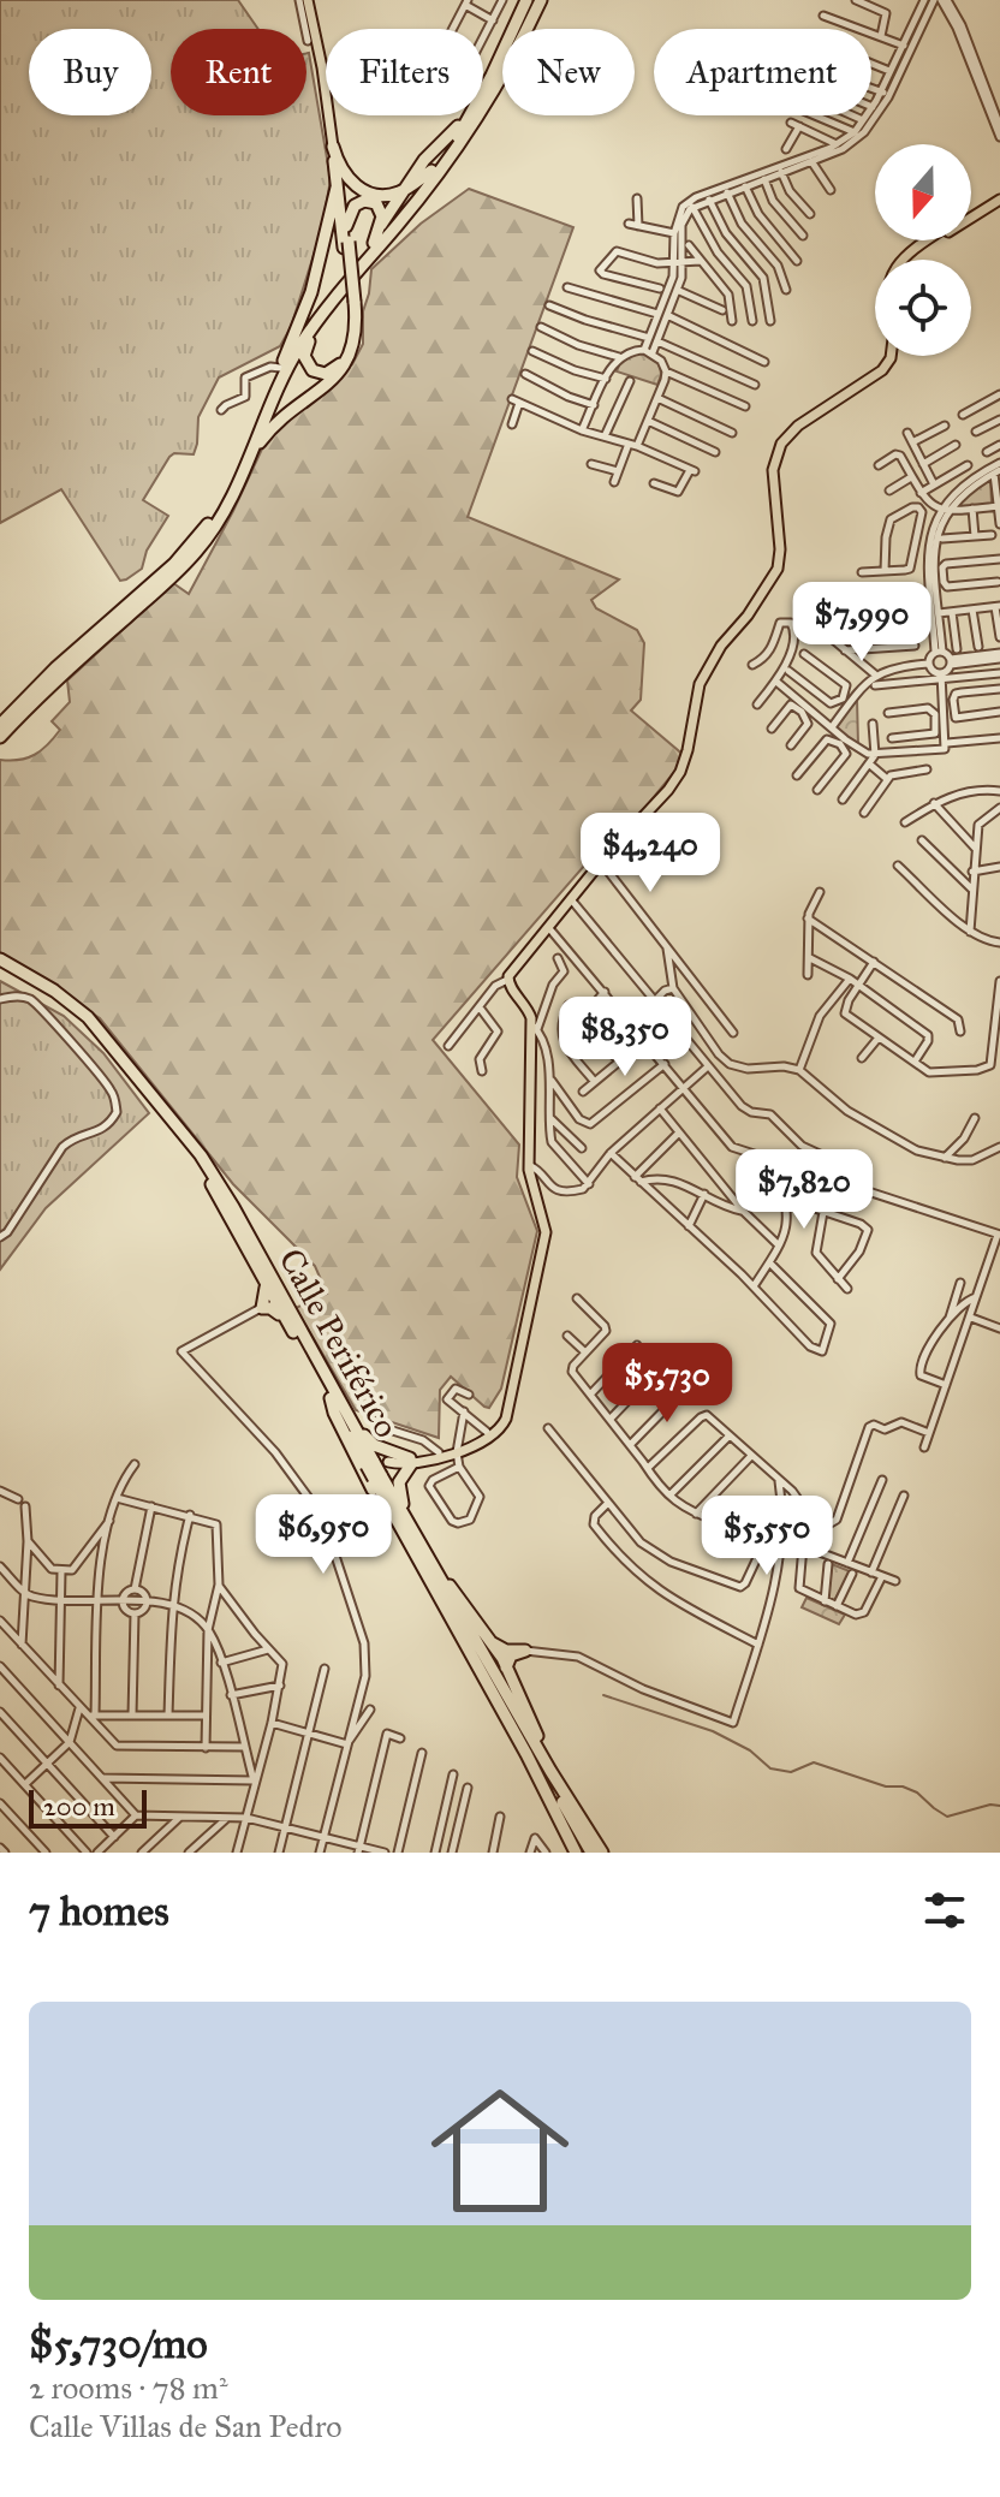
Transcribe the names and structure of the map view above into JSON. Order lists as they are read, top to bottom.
{
  "streets": {
    "highway": ["Calle Periférico"]
  },
  "scale_bar": "200 m",
  "north": "bottom",
  "page": {
    "chip": [
      "Buy",
      "Rent",
      "Filters",
      "New",
      "Apartment"
    ],
    "price": [
      "$7,990",
      "$4,240",
      "$8,350",
      "$7,820",
      "$5,730",
      "$6,950",
      "$5,550"
    ],
    "scale": "200 m",
    "heading": "7 homes",
    "list": [
      {
        "name": "$5,730/mo",
        "note": "2 rooms · 78 m² · Calle Villas de San Pedro"
      }
    ]
  }
}
